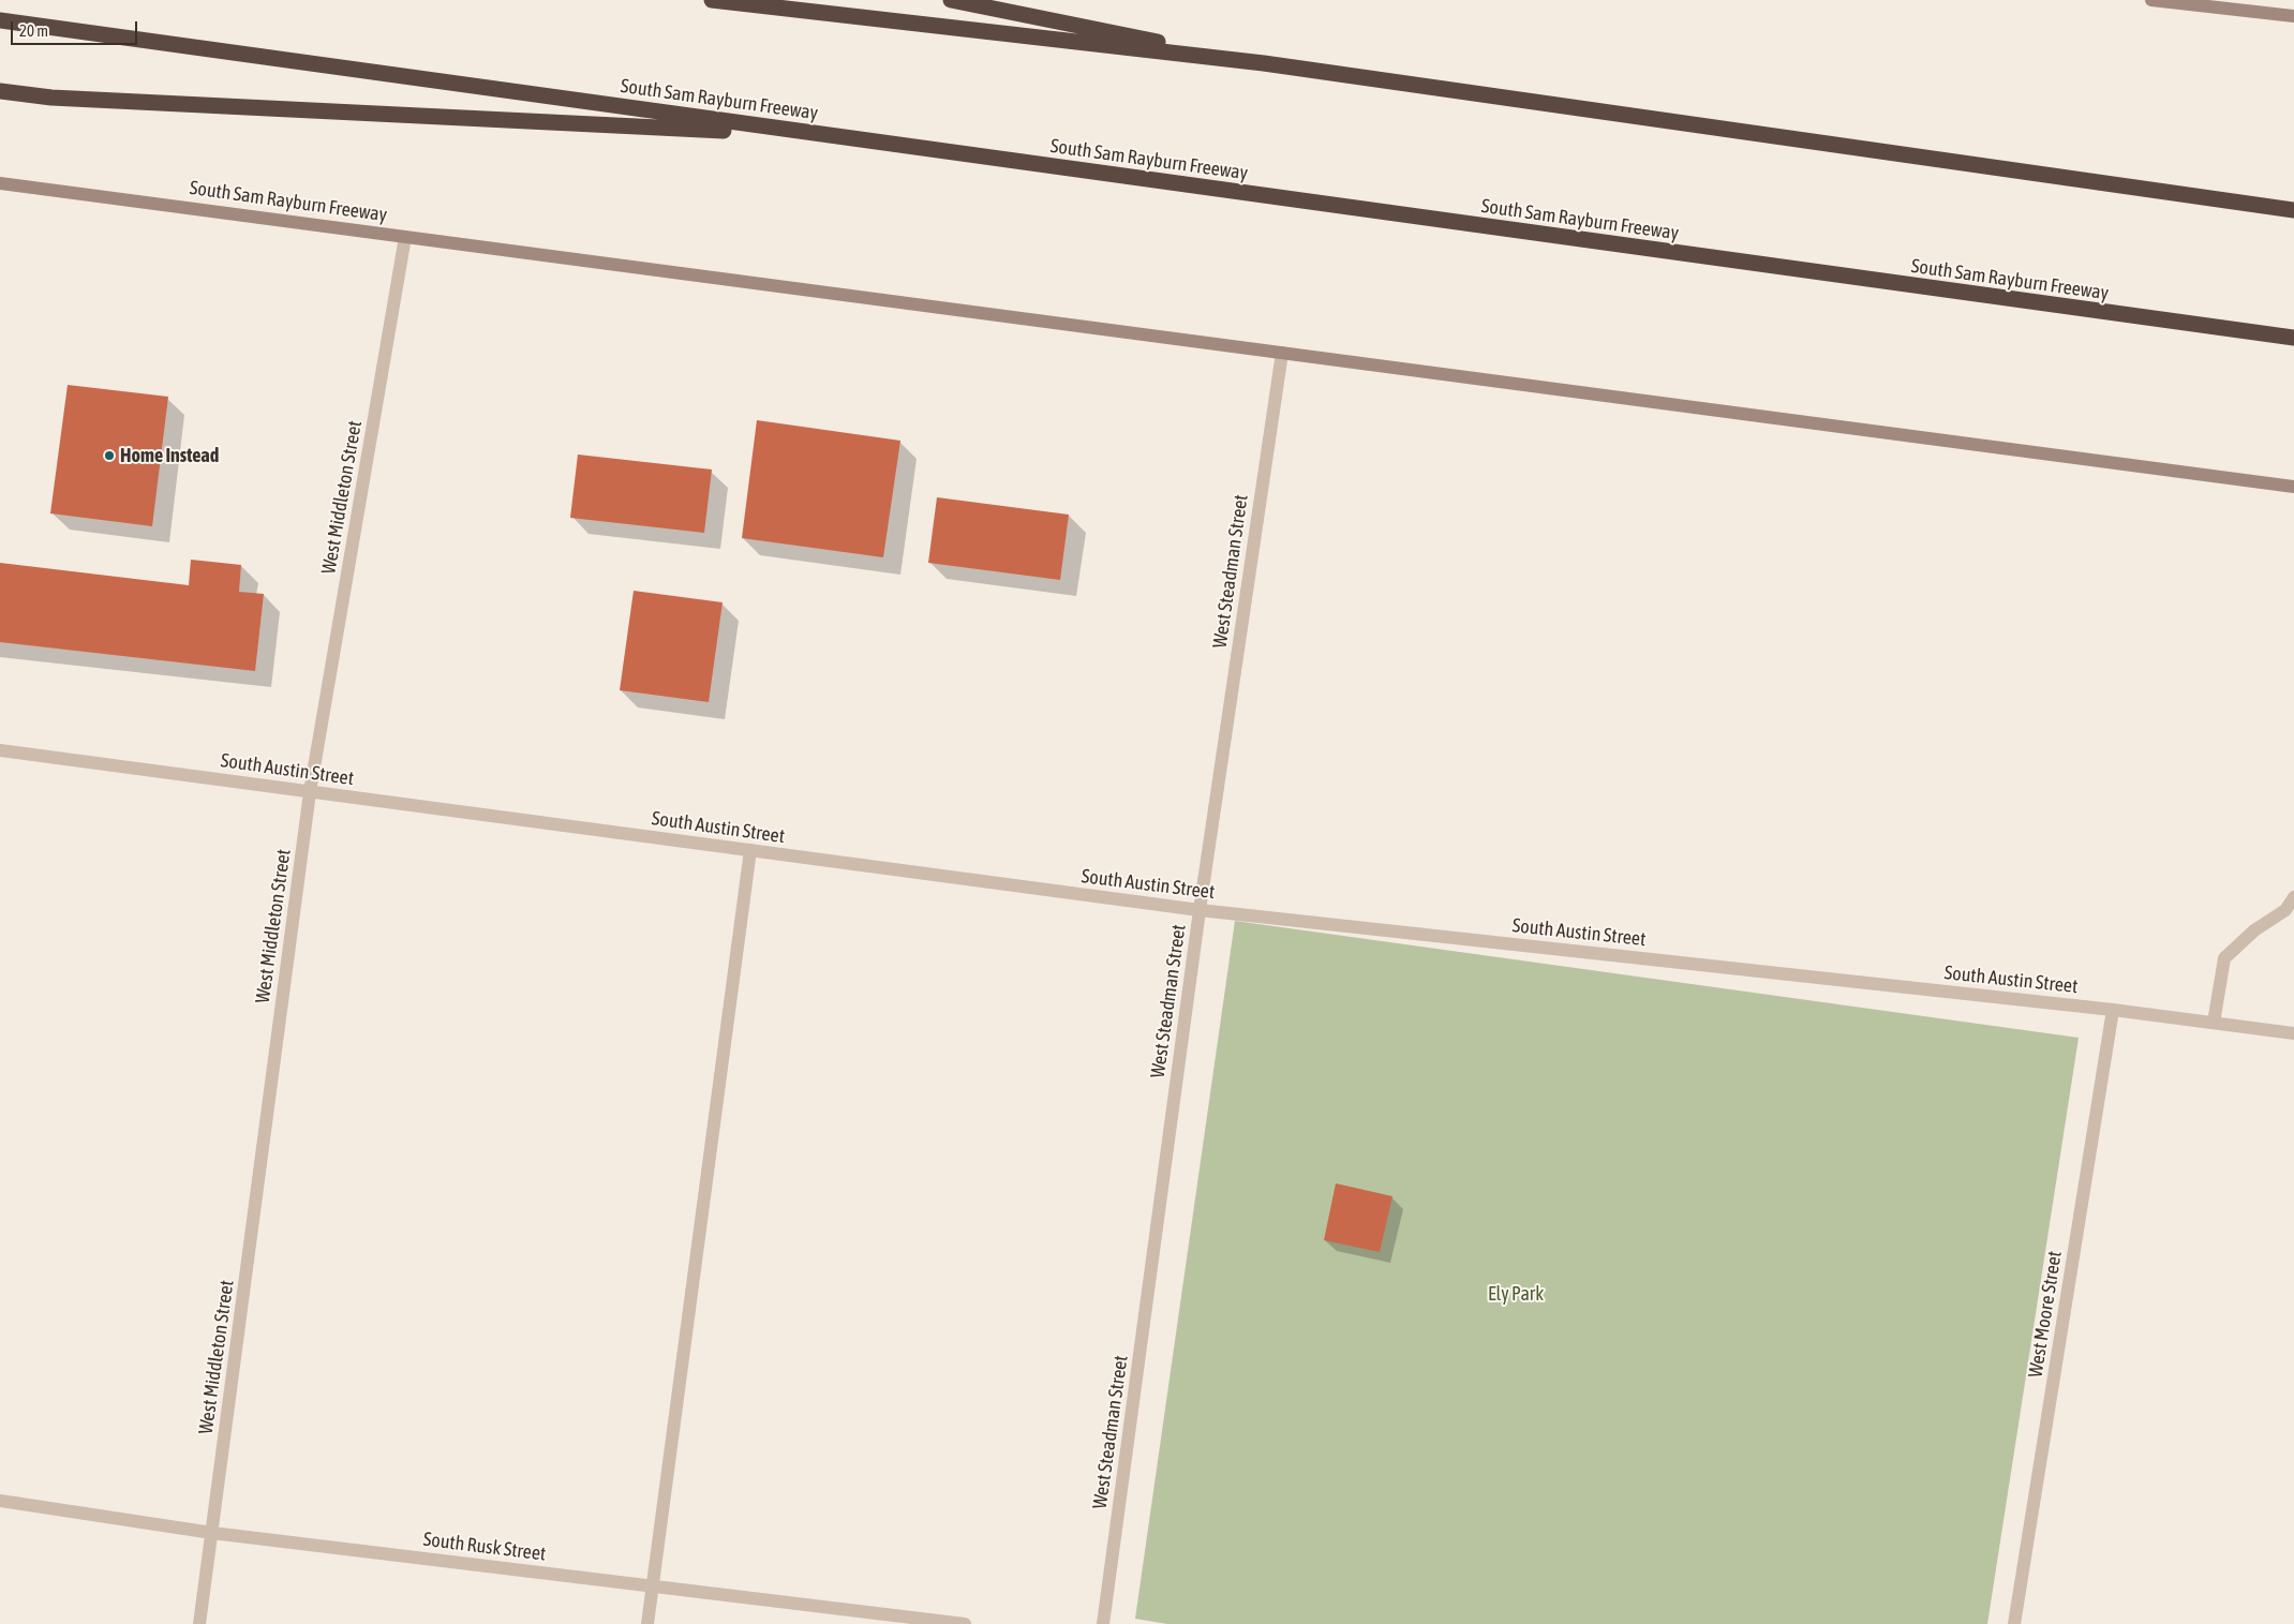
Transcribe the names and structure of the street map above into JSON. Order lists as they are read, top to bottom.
{
  "streets": {
    "highway": ["South Sam Rayburn Freeway"],
    "street": [
      "West Middleton Street",
      "West Steadman Street",
      "South Austin Street",
      "West Moore Street",
      "South Rusk Street"
    ]
  },
  "crossings": [
    ["South Sam Rayburn Freeway", "West Middleton Street"],
    ["South Sam Rayburn Freeway", "West Steadman Street"],
    ["West Middleton Street", "South Austin Street"],
    ["West Middleton Street", "South Rusk Street"],
    ["West Steadman Street", "South Austin Street"],
    ["South Austin Street", "West Moore Street"]
  ],
  "parks": ["Ely Park"],
  "places": ["Home Instead"],
  "scale_bar": "20 m"
}
